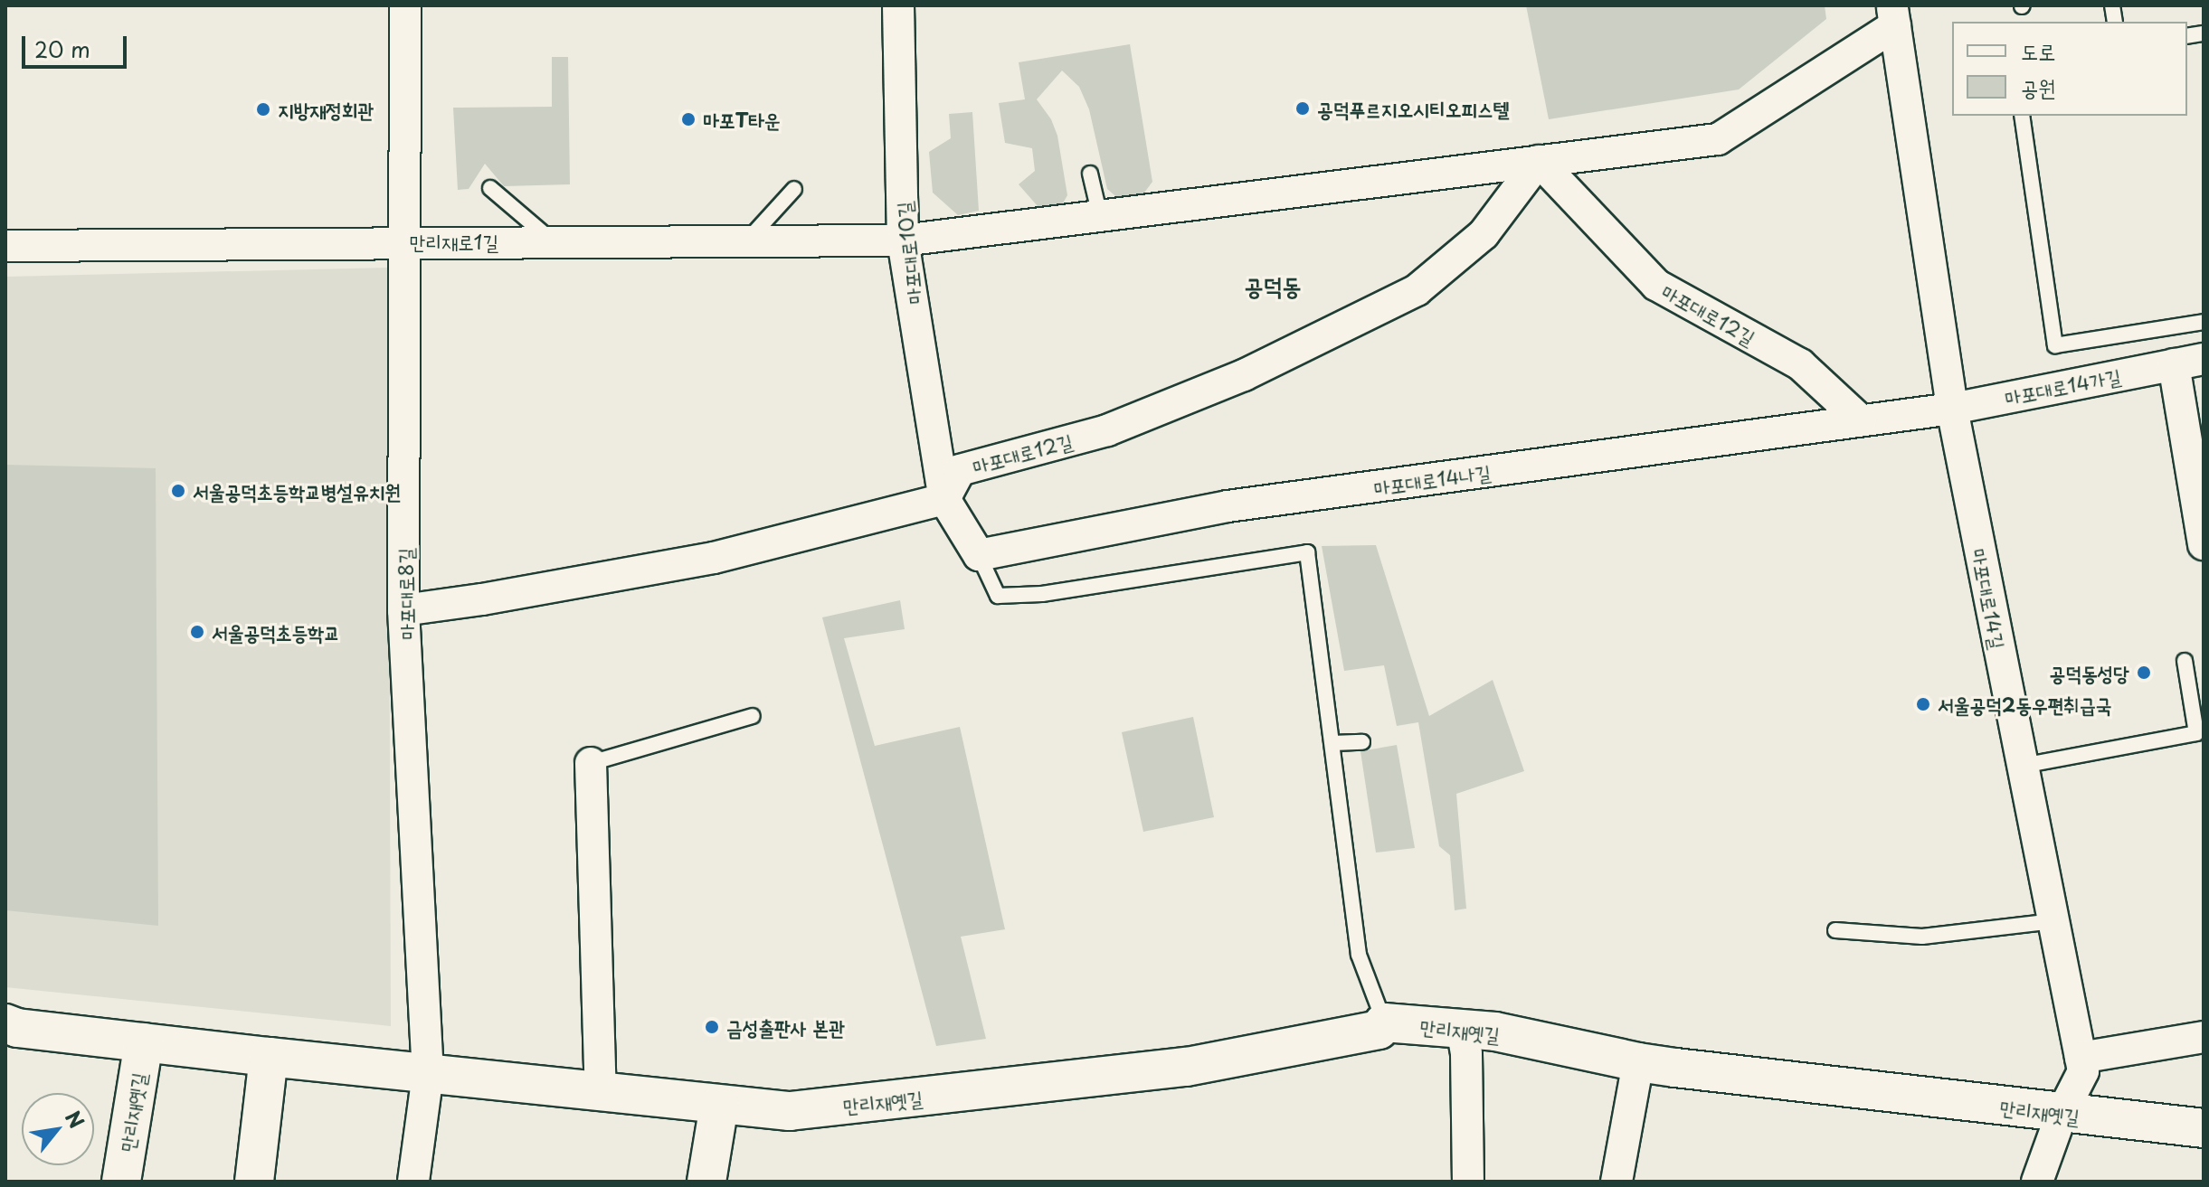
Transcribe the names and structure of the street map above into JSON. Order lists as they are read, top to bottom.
{
  "streets": {
    "street": [
      "만리재로1길",
      "마포대로10길",
      "마포대로12길",
      "마포대로14가길",
      "마포대로14나길",
      "마포대로8길",
      "마포대로14길",
      "만리재옛길"
    ]
  },
  "crossings": [
    ["만리재로1길", "마포대로10길"],
    ["만리재로1길", "마포대로12길"],
    ["만리재로1길", "마포대로8길"],
    ["마포대로10길", "마포대로12길"],
    ["마포대로12길", "마포대로14나길"],
    ["마포대로14가길", "마포대로14나길"],
    ["마포대로14가길", "마포대로14길"],
    ["마포대로14나길", "마포대로14길"],
    ["마포대로8길", "만리재옛길"],
    ["마포대로14길", "만리재옛길"]
  ],
  "districts": ["공덕동"],
  "places": [
    "공덕푸르지오시티오피스텔",
    "지방재정회관",
    "마포T타운",
    "서울공덕초등학교병설유치원",
    "서울공덕초등학교",
    "공덕동성당",
    "서울공덕2동우편취급국",
    "금성출판사 본관"
  ],
  "legend": ["도로", "공원"],
  "scale_bar": "20 m",
  "north": "top right"
}
